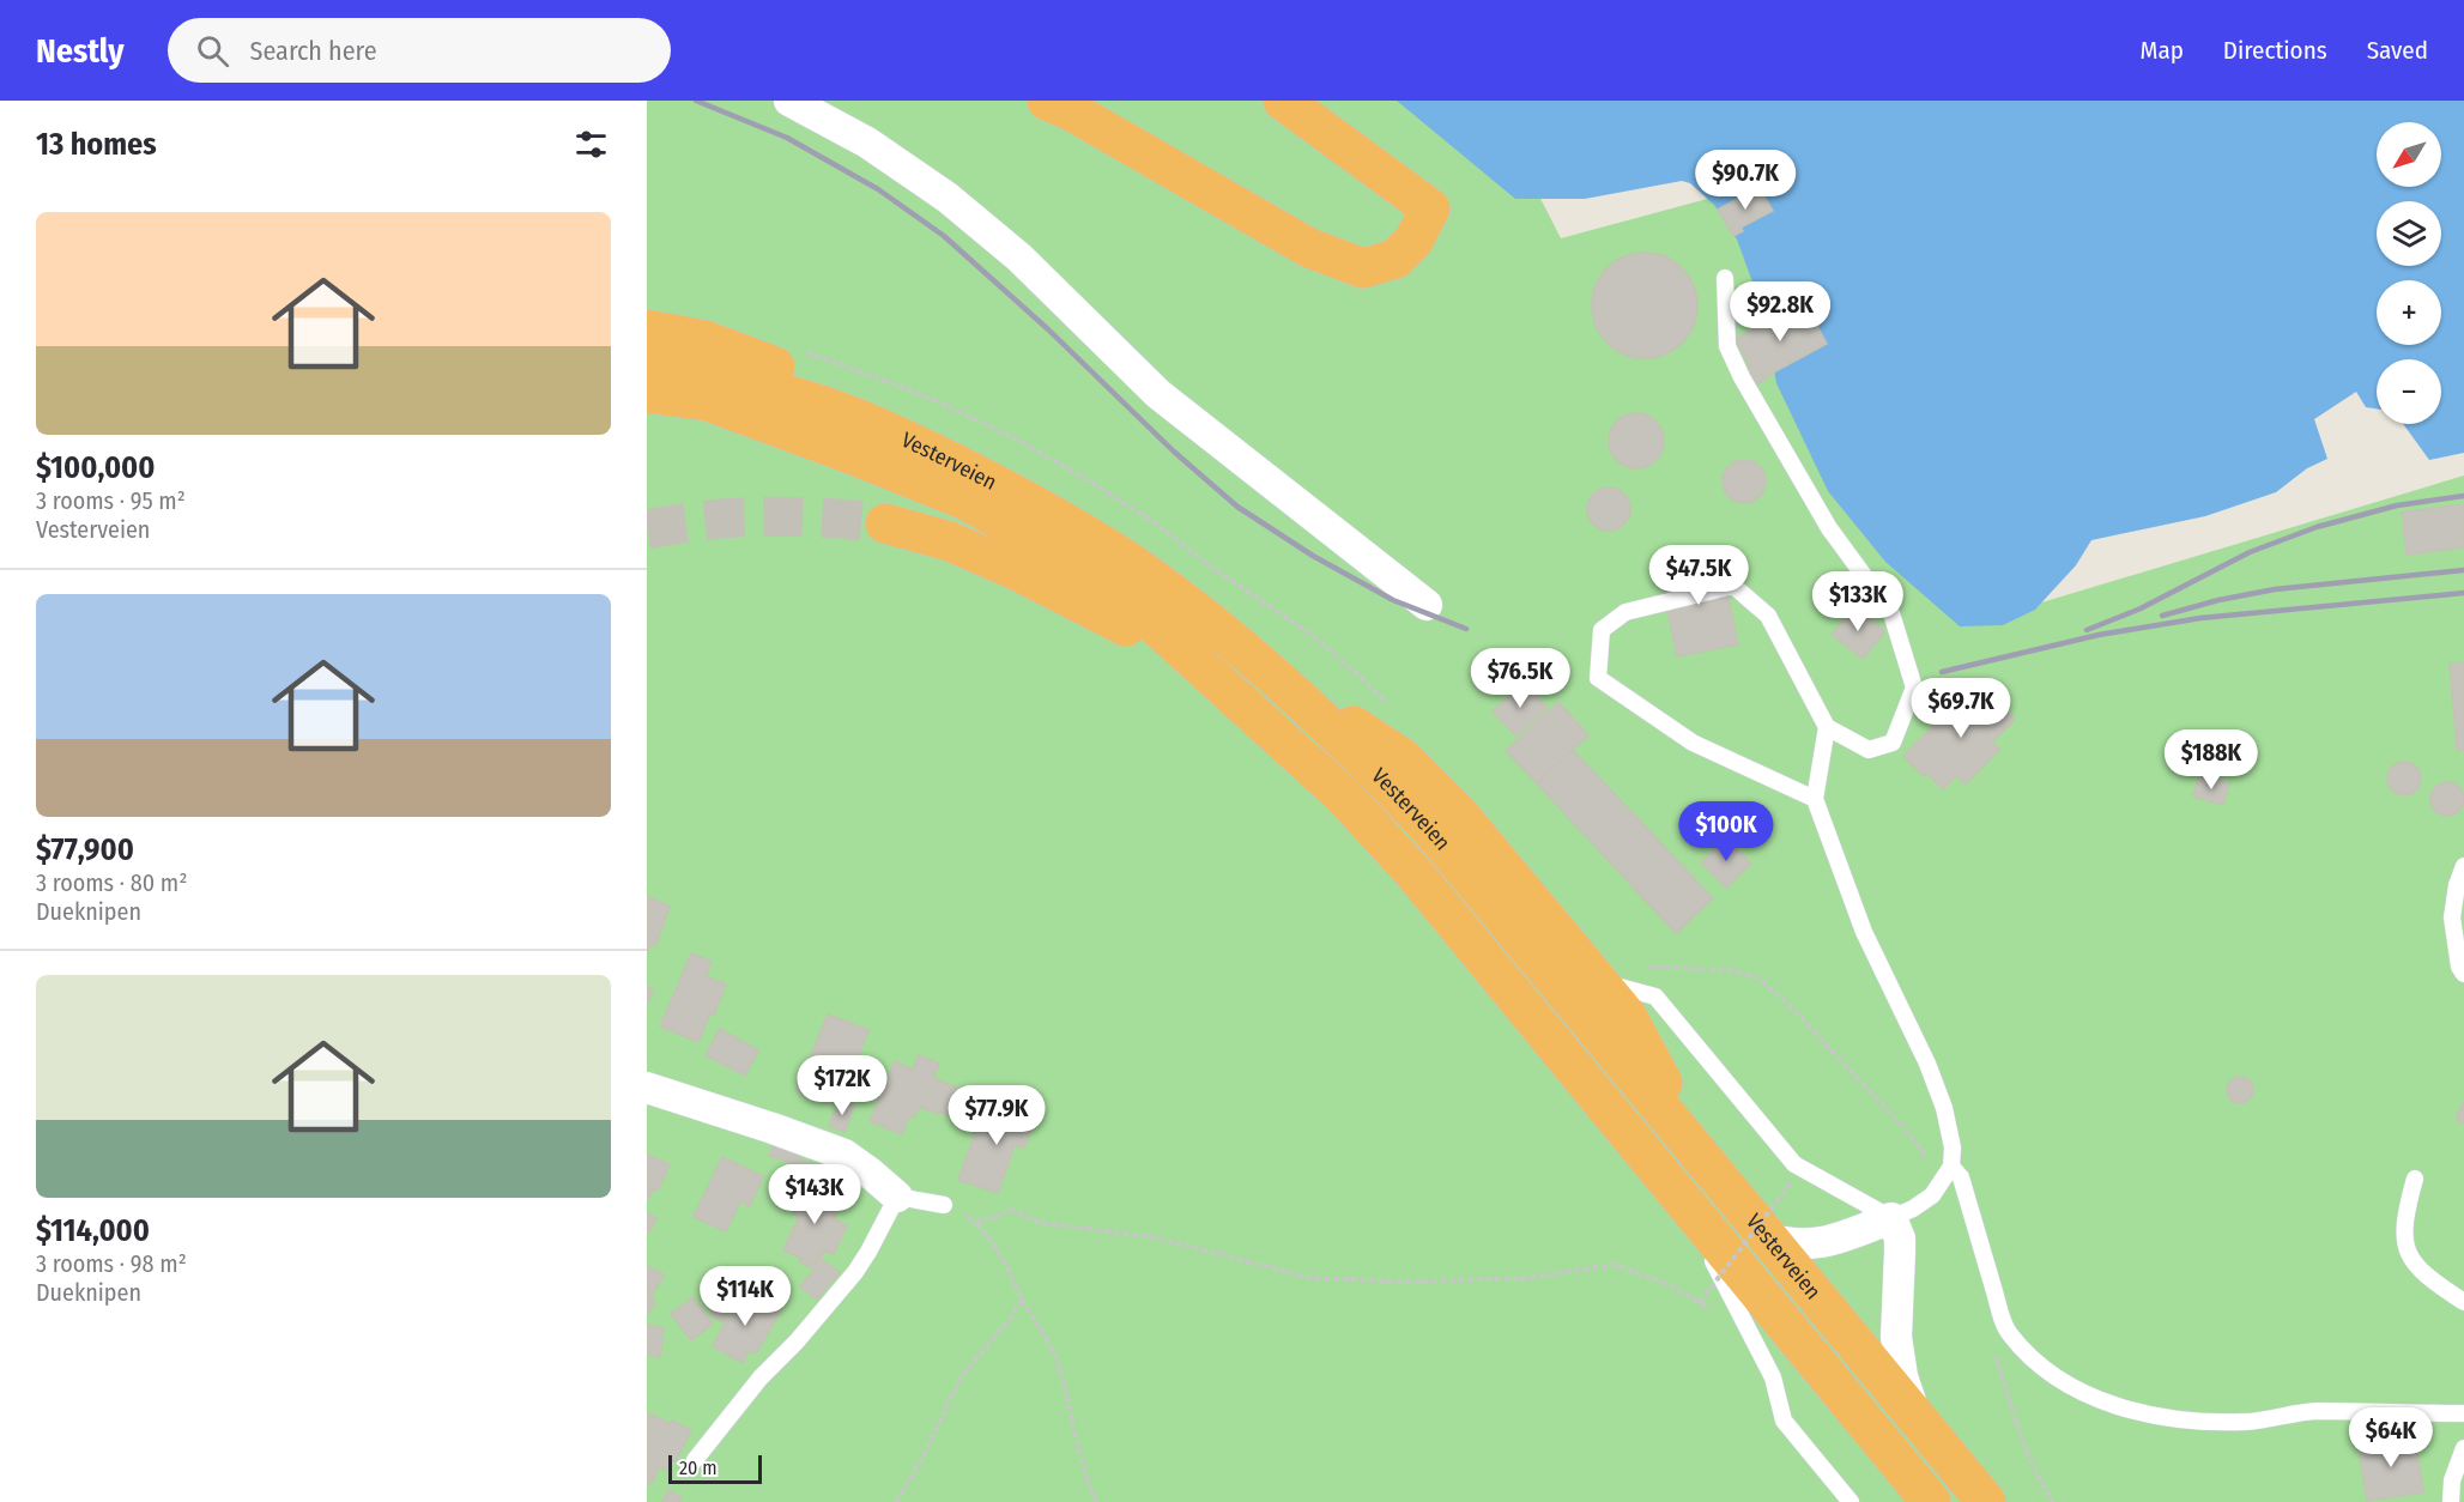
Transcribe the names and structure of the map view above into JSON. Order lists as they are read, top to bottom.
{
  "streets": {
    "highway": ["Vesterveien"]
  },
  "scale_bar": "20 m",
  "north": "bottom left",
  "page": {
    "header": "Nestly",
    "search": "Search here",
    "nav": ["Map", "Directions", "Saved"],
    "heading": "13 homes",
    "map_buttons": ["+", "−"],
    "price": [
      "$90.7K",
      "$92.8K",
      "$47.5K",
      "$133K",
      "$76.5K",
      "$69.7K",
      "$188K",
      "$100K",
      "$172K",
      "$77.9K",
      "$143K",
      "$114K",
      "$64K"
    ],
    "list": [
      {
        "name": "$100,000",
        "note": "3 rooms · 95 m² · Vesterveien"
      },
      {
        "name": "$77,900",
        "note": "3 rooms · 80 m² · Dueknipen"
      },
      {
        "name": "$114,000",
        "note": "3 rooms · 98 m² · Dueknipen"
      }
    ],
    "scale": "20 m"
  }
}
